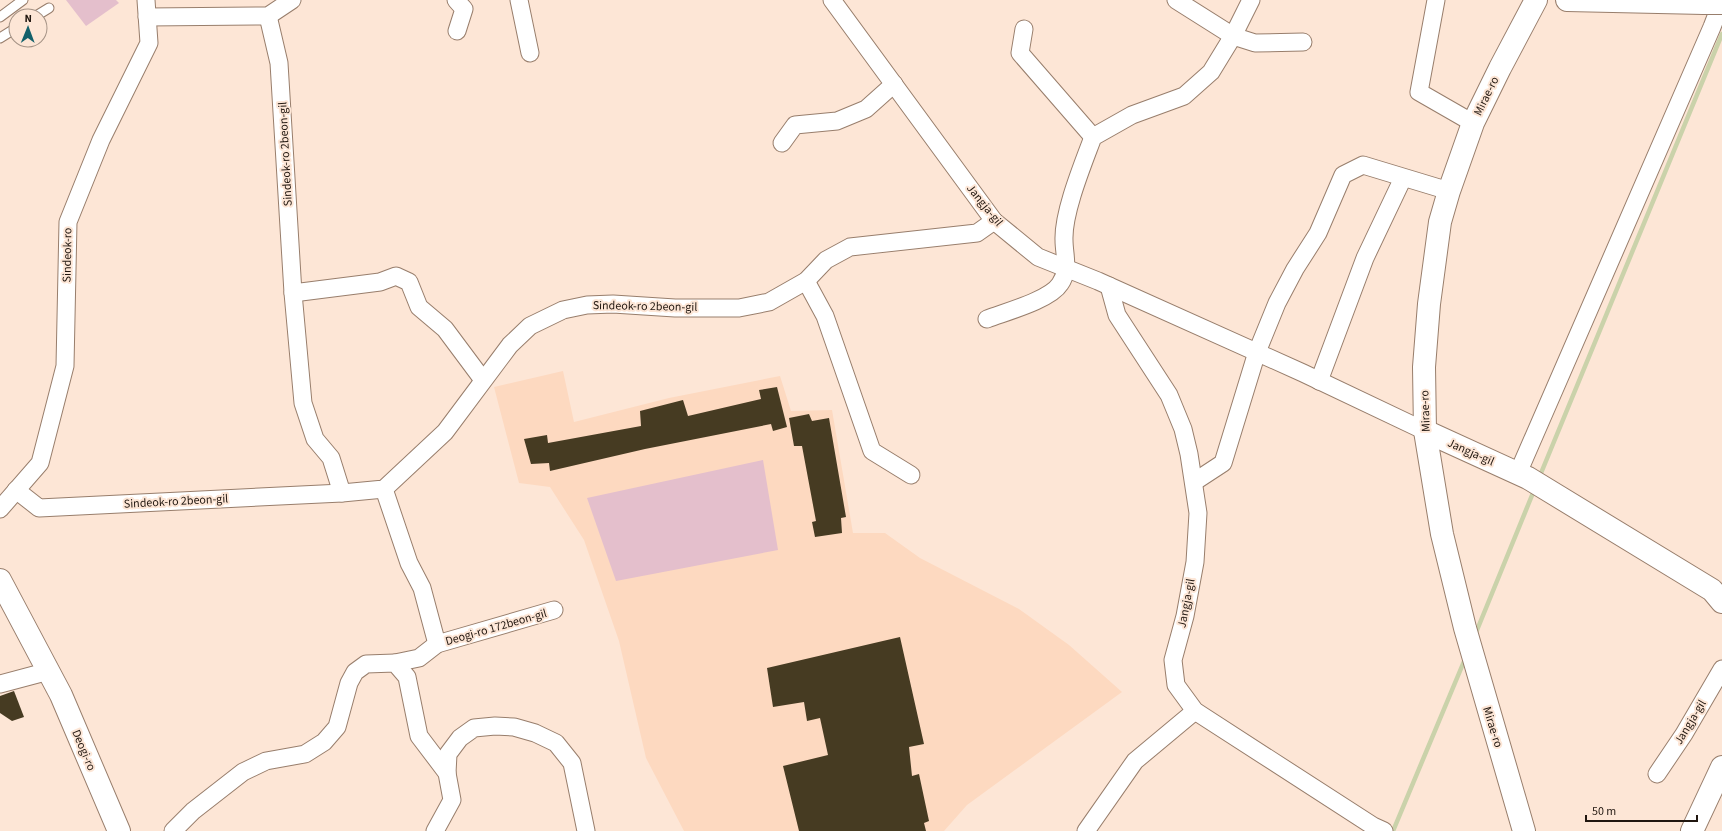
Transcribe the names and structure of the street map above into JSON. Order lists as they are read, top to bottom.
{
  "streets": {
    "street": [
      "Mirae-ro",
      "Sindeok-ro 2beon-gil",
      "Jangja-gil",
      "Sindeok-ro",
      "Deogi-ro 172beon-gil",
      "Deogi-ro"
    ]
  },
  "crossings": [
    ["Mirae-ro", "Jangja-gil"],
    ["Sindeok-ro 2beon-gil", "Jangja-gil"],
    ["Sindeok-ro 2beon-gil", "Sindeok-ro"]
  ],
  "scale_bar": "50 m",
  "north": "top"
}
